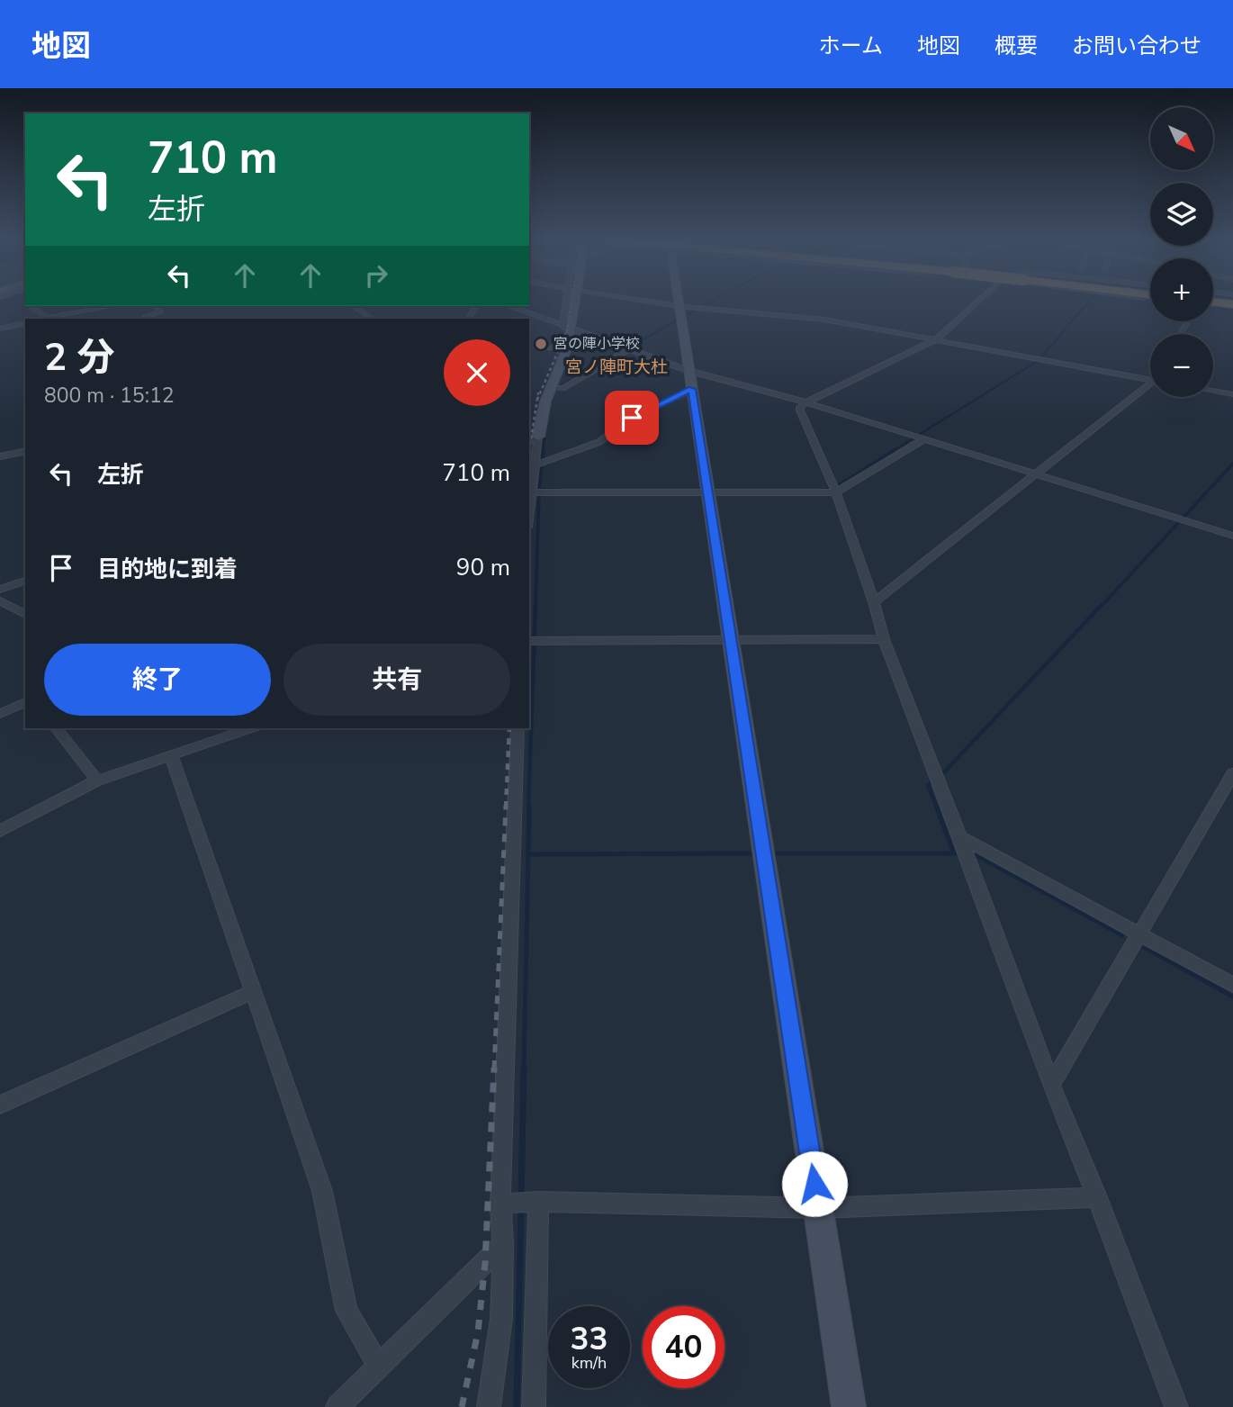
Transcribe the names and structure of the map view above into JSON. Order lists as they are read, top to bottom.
{
  "districts": ["宮ノ陣町大杜"],
  "places": ["宮の陣小学校"],
  "north": "bottom right",
  "page": {
    "header": "地図",
    "nav": [
      "ホーム",
      "地図",
      "概要",
      "お問い合わせ"
    ],
    "map_buttons": ["+", "−"],
    "turn": ["710 m", "左折"],
    "heading": ["2 分", "800 m · 15:12"],
    "list": [
      {
        "name": "左折",
        "value": "710 m"
      },
      {
        "name": "目的地に到着",
        "value": "90 m"
      }
    ],
    "buttons": ["終了", "共有"],
    "speed": "33 km/h",
    "limit": "40"
  }
}
